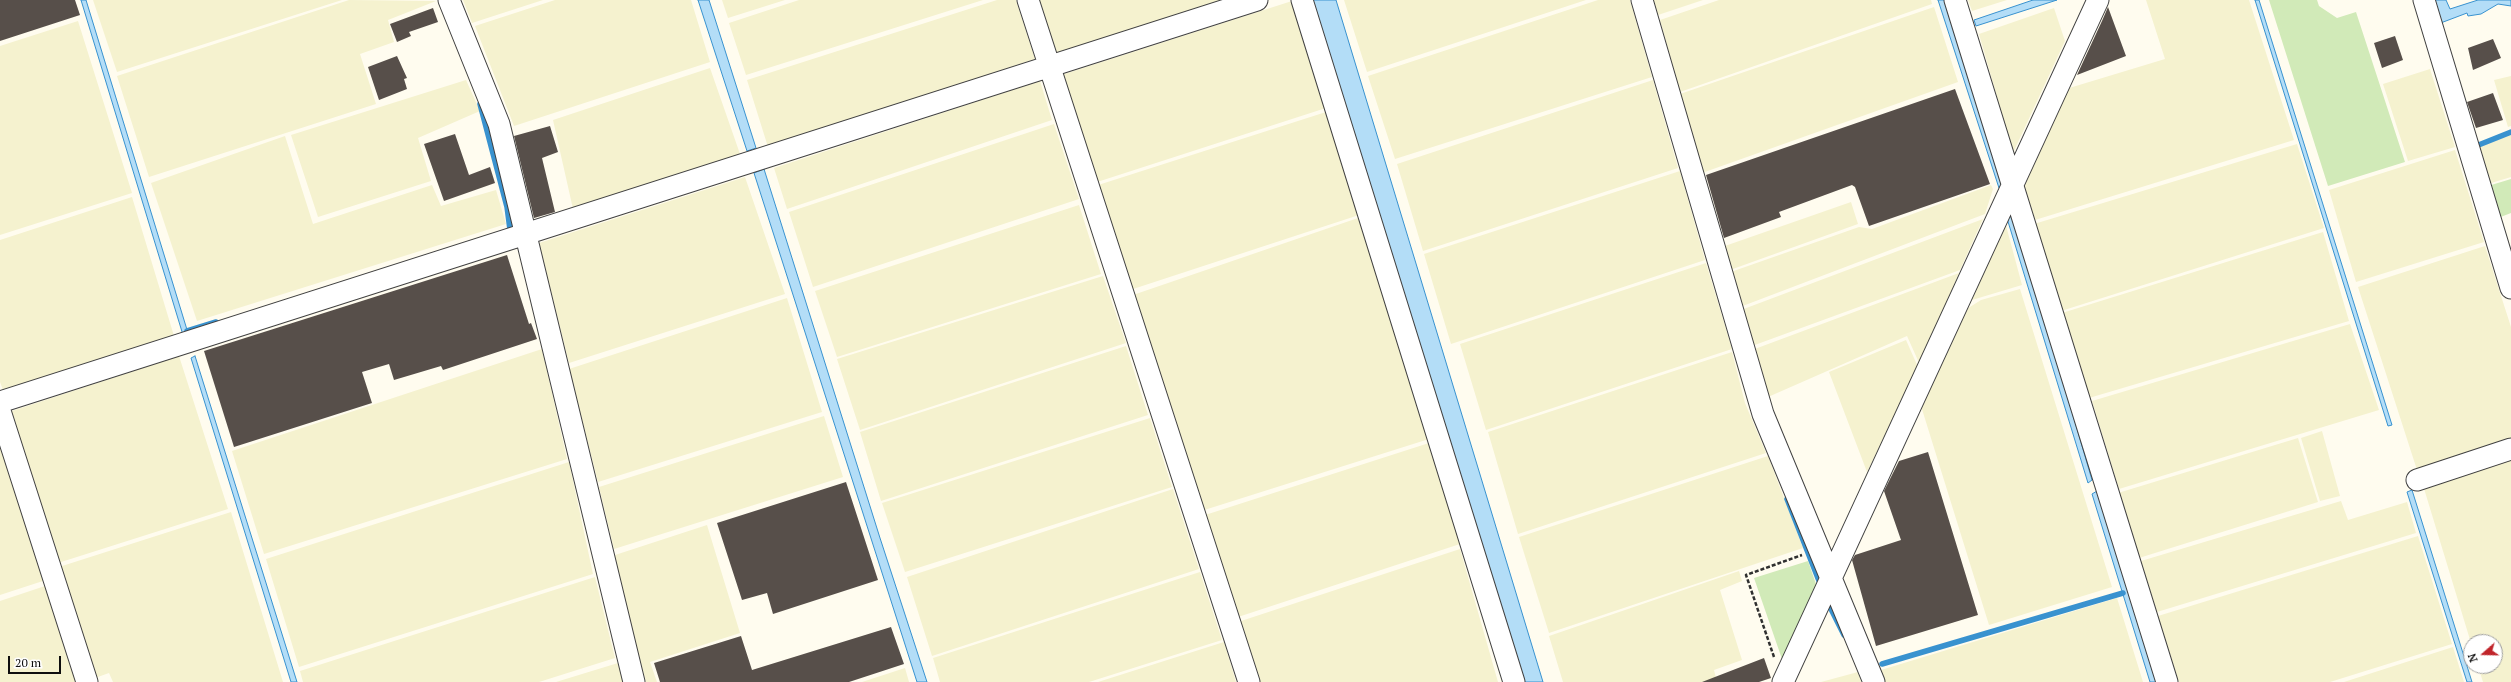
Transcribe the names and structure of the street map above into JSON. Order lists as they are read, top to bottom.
{
  "scale_bar": "20 m",
  "north": "left"
}
